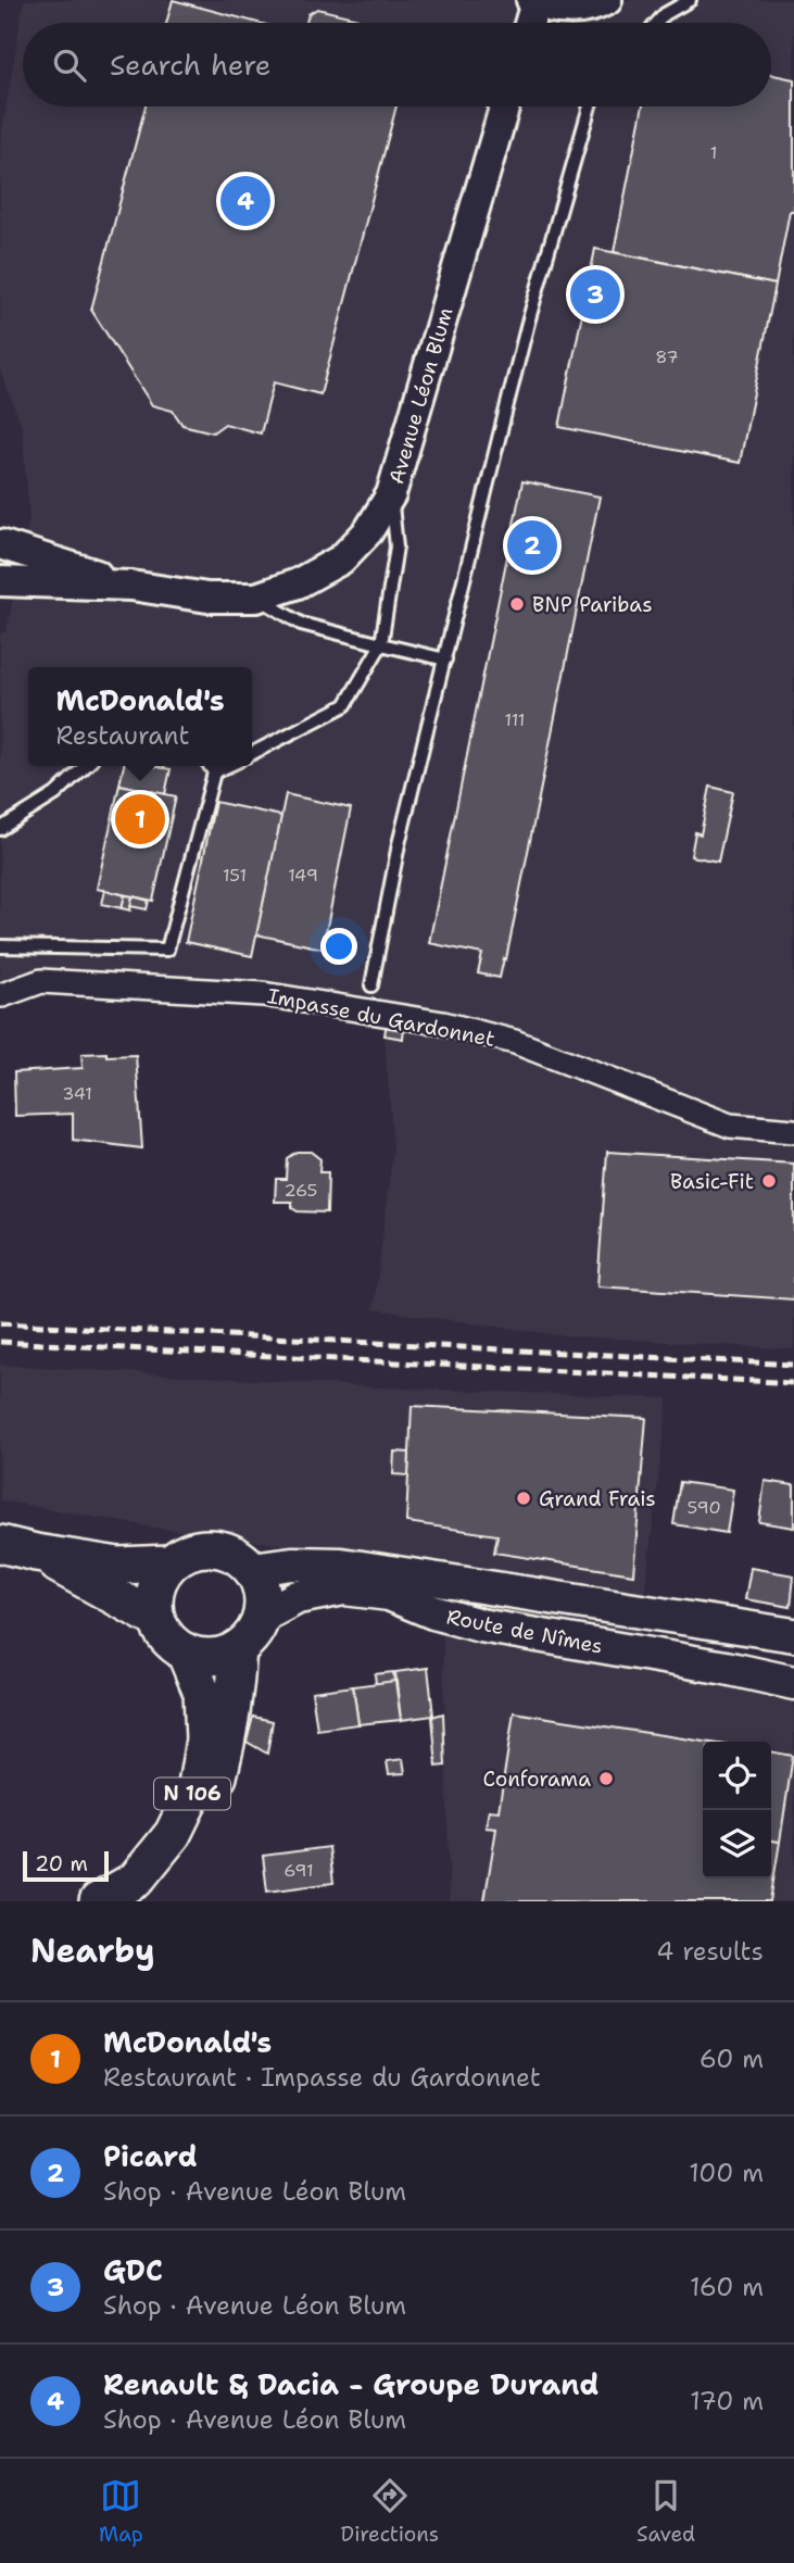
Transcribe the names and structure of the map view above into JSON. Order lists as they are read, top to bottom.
{
  "streets": {
    "main road": ["Route de Nîmes", "N 106"],
    "street": ["Avenue Léon Blum", "Impasse du Gardonnet"]
  },
  "crossings": [
    ["Route de Nîmes", "N 106"]
  ],
  "places": [
    "BNP Paribas",
    "Basic-Fit",
    "Grand Frais",
    "Conforama"
  ],
  "house_numbers": [
    "1",
    "87",
    "111",
    "151",
    "149",
    "341",
    "265",
    "590",
    "691"
  ],
  "scale_bar": "20 m",
  "page": {
    "search": "Search here",
    "pins": [
      "4",
      "3",
      "2",
      "1"
    ],
    "popup": ["McDonald's", "Restaurant"],
    "scale": "20 m",
    "heading": ["Nearby", "4 results"],
    "list": [
      {
        "mark": "1",
        "name": "McDonald's",
        "note": "Restaurant · Impasse du Gardonnet",
        "value": "60 m"
      },
      {
        "mark": "2",
        "name": "Picard",
        "note": "Shop · Avenue Léon Blum",
        "value": "100 m"
      },
      {
        "mark": "3",
        "name": "GDC",
        "note": "Shop · Avenue Léon Blum",
        "value": "160 m"
      },
      {
        "mark": "4",
        "name": "Renault & Dacia - Groupe Durand",
        "note": "Shop · Avenue Léon Blum",
        "value": "170 m"
      }
    ],
    "nav": ["Map", "Directions", "Saved"]
  }
}
